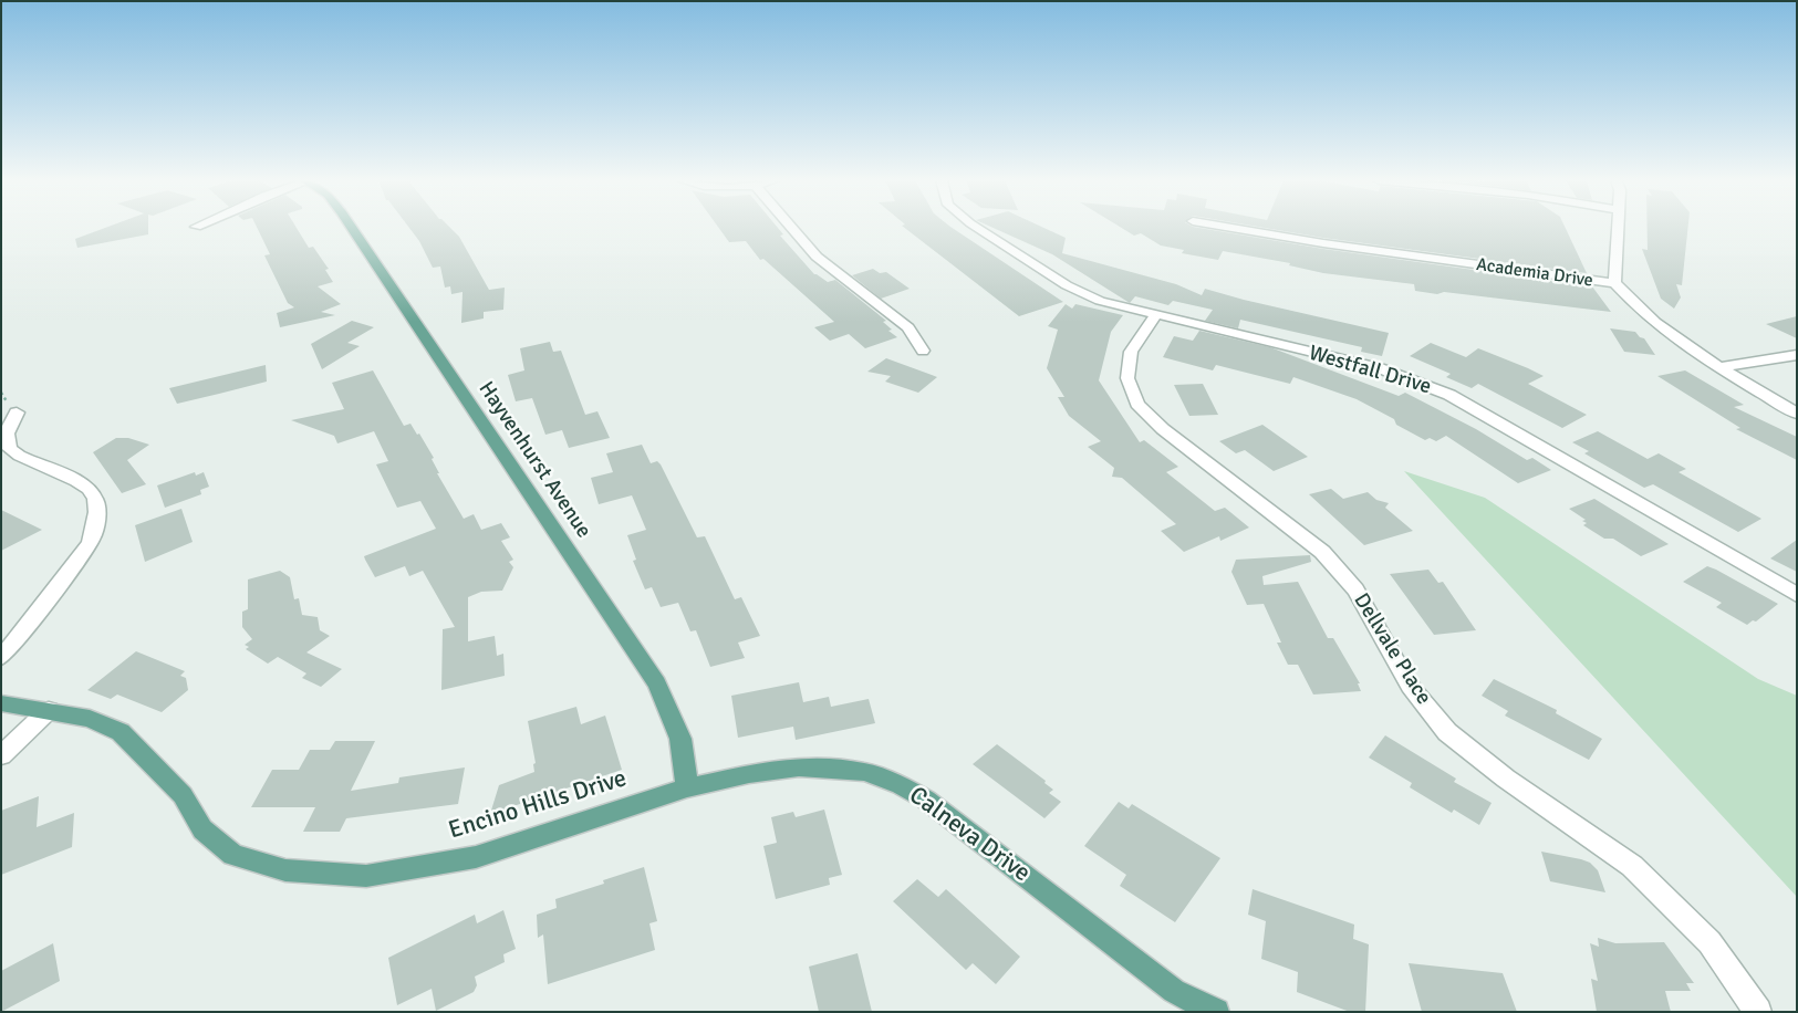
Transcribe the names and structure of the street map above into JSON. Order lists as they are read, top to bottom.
{
  "streets": {
    "main road": ["Hayvenhurst Avenue", "Encino Hills Drive", "Calneva Drive"],
    "street": ["Academia Drive", "Westfall Drive", "Dellvale Place"]
  },
  "crossings": [
    ["Westfall Drive", "Dellvale Place"],
    ["Hayvenhurst Avenue", "Encino Hills Drive"],
    ["Hayvenhurst Avenue", "Calneva Drive"],
    ["Encino Hills Drive", "Calneva Drive"]
  ]
}
